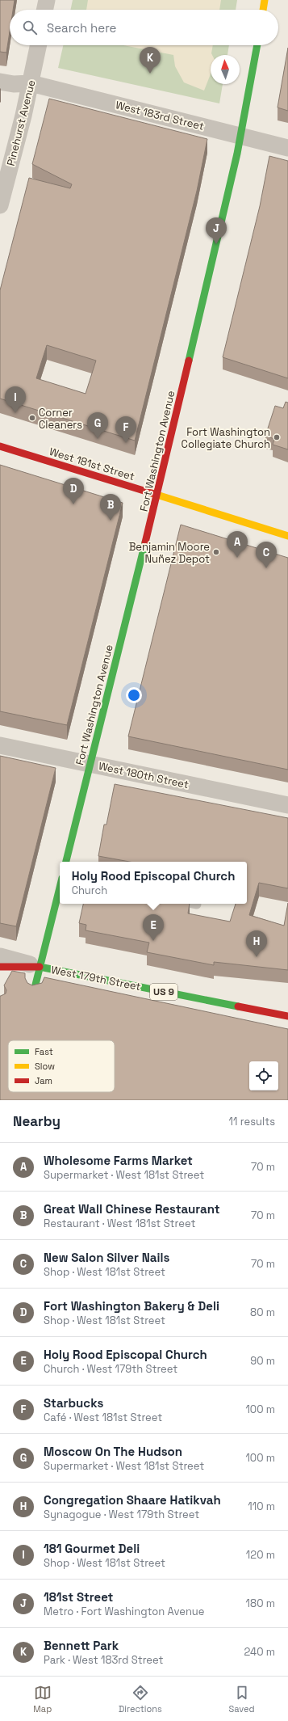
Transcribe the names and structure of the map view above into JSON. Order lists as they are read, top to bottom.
{
  "streets": {
    "main road": [
      "Fort Washington Avenue",
      "West 181st Street",
      "West 179th Street",
      "US 9"
    ],
    "street": ["West 183rd Street", "Pinehurst Avenue", "West 180th Street"]
  },
  "crossings": [
    ["West 183rd Street", "Pinehurst Avenue"],
    ["West 183rd Street", "Fort Washington Avenue"],
    ["Fort Washington Avenue", "West 181st Street"],
    ["Fort Washington Avenue", "West 180th Street"],
    ["West 179th Street", "US 9"]
  ],
  "places": ["Corner Cleaners", "Fort Washington Collegiate Church", "Benjamin Moore Nuñez Depot"],
  "legend": ["Fast", "Slow", "Jam"],
  "north": "top",
  "page": {
    "search": "Search here",
    "pins": [
      "K",
      "J",
      "I",
      "G",
      "F",
      "D",
      "B",
      "A",
      "C",
      "E",
      "H"
    ],
    "popup": ["Holy Rood Episcopal Church", "Church"],
    "heading": ["Nearby", "11 results"],
    "list": [
      {
        "mark": "A",
        "name": "Wholesome Farms Market",
        "note": "Supermarket · West 181st Street",
        "value": "70 m"
      },
      {
        "mark": "B",
        "name": "Great Wall Chinese Restaurant",
        "note": "Restaurant · West 181st Street",
        "value": "70 m"
      },
      {
        "mark": "C",
        "name": "New Salon Silver Nails",
        "note": "Shop · West 181st Street",
        "value": "70 m"
      },
      {
        "mark": "D",
        "name": "Fort Washington Bakery & Deli",
        "note": "Shop · West 181st Street",
        "value": "80 m"
      },
      {
        "mark": "E",
        "name": "Holy Rood Episcopal Church",
        "note": "Church · West 179th Street",
        "value": "90 m"
      },
      {
        "mark": "F",
        "name": "Starbucks",
        "note": "Café · West 181st Street",
        "value": "100 m"
      },
      {
        "mark": "G",
        "name": "Moscow On The Hudson",
        "note": "Supermarket · West 181st Street",
        "value": "100 m"
      },
      {
        "mark": "H",
        "name": "Congregation Shaare Hatikvah",
        "note": "Synagogue · West 179th Street",
        "value": "110 m"
      },
      {
        "mark": "I",
        "name": "181 Gourmet Deli",
        "note": "Shop · West 181st Street",
        "value": "120 m"
      },
      {
        "mark": "J",
        "name": "181st Street",
        "note": "Metro · Fort Washington Avenue",
        "value": "180 m"
      },
      {
        "mark": "K",
        "name": "Bennett Park",
        "note": "Park · West 183rd Street",
        "value": "240 m"
      }
    ],
    "nav": ["Map", "Directions", "Saved"]
  }
}
